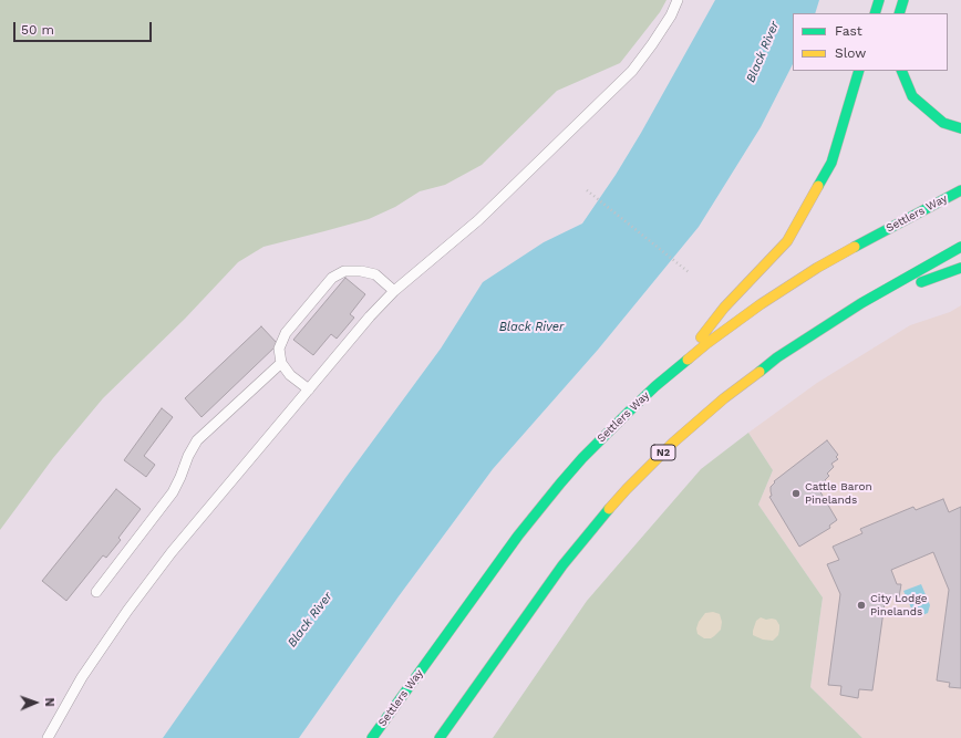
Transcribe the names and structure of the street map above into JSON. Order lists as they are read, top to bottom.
{
  "streets": {
    "highway": ["Settlers Way", "N2"]
  },
  "water": ["Black River"],
  "places": ["Cattle Baron Pinelands", "City Lodge Pinelands"],
  "legend": ["Fast", "Slow"],
  "scale_bar": "50 m",
  "north": "right"
}
